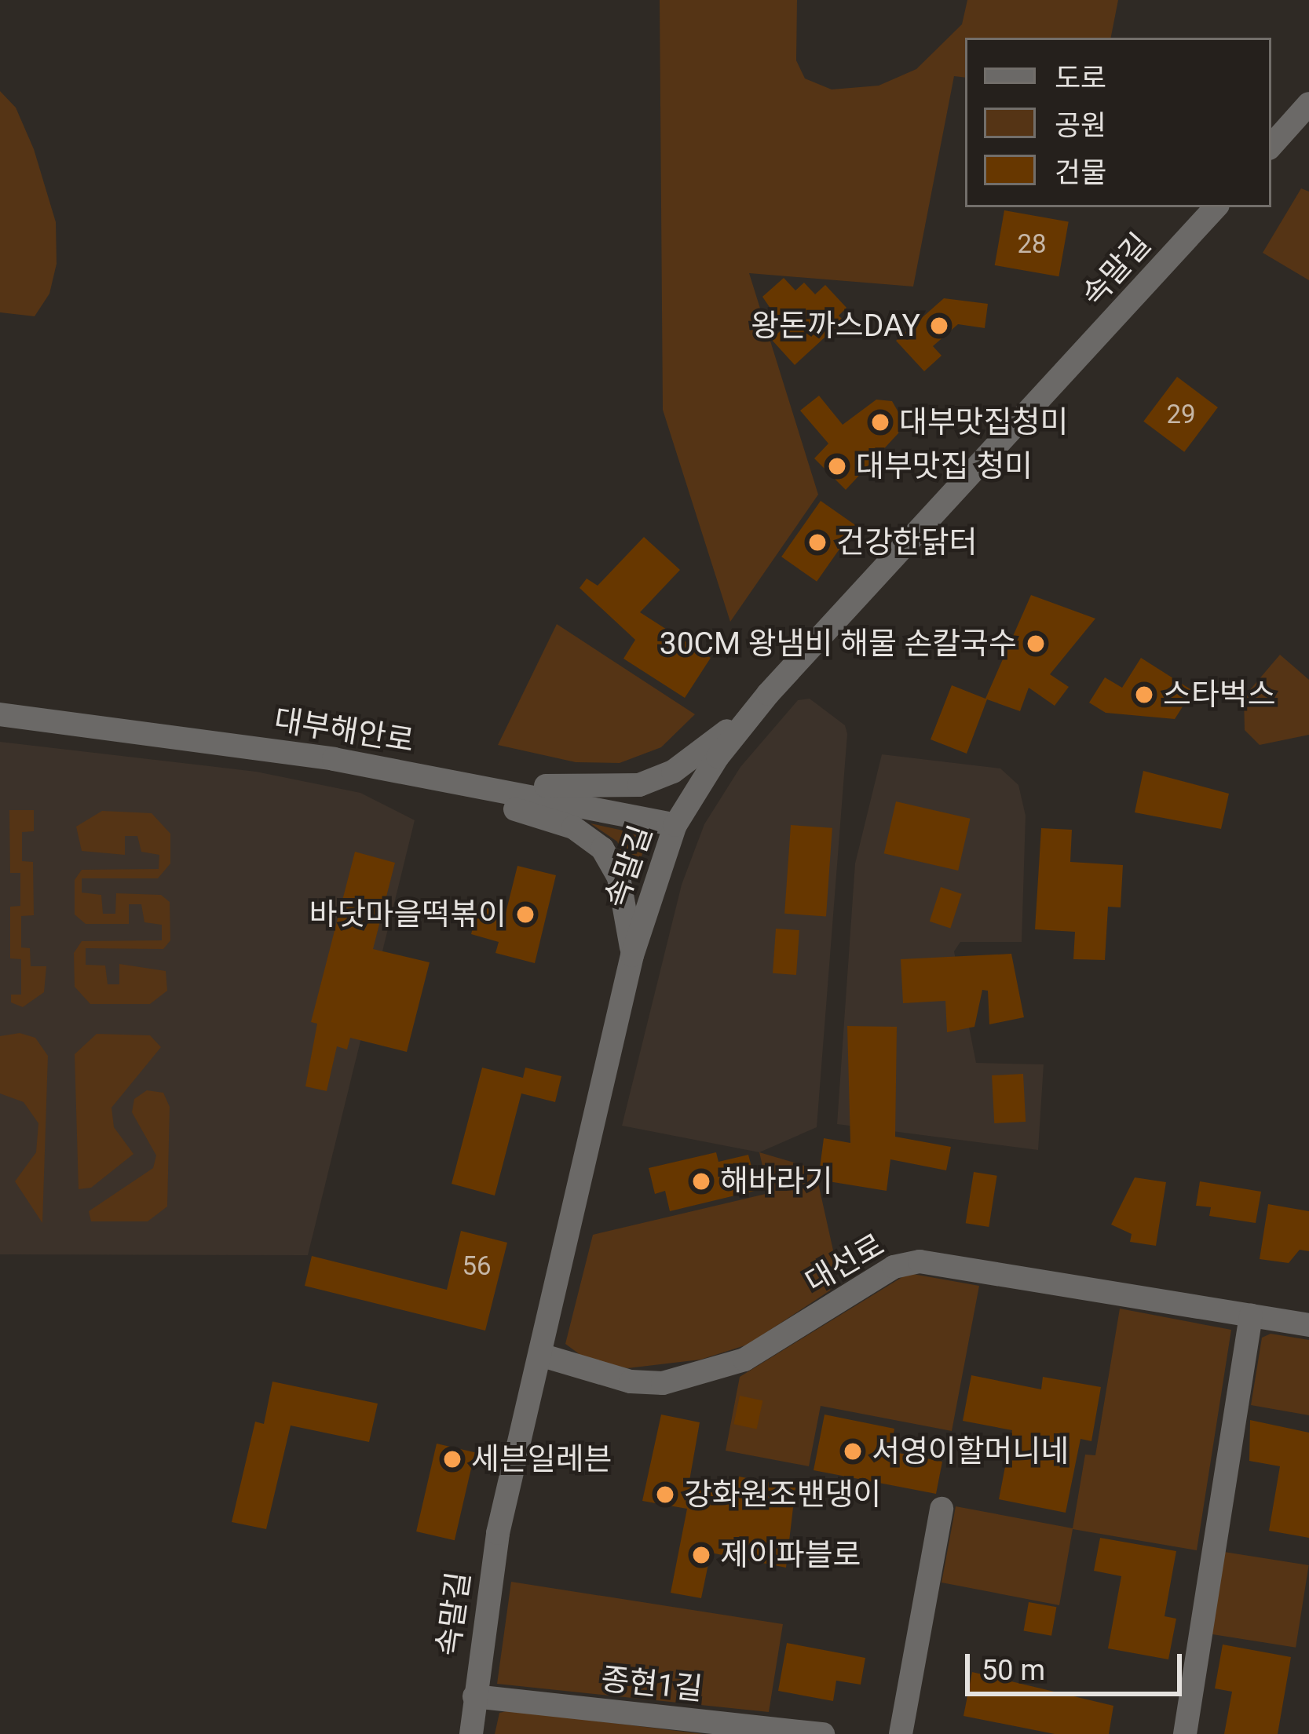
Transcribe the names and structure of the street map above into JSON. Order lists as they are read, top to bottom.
{
  "streets": {
    "street": [
      "속말길",
      "대부해안로",
      "대선로",
      "종현1길"
    ]
  },
  "crossings": [
    ["속말길", "대부해안로"],
    ["속말길", "대선로"],
    ["속말길", "종현1길"]
  ],
  "places": [
    "왕돈까스DAY",
    "대부맛집청미",
    "대부맛집 청미",
    "건강한닭터",
    "30CM 왕냄비 해물 손칼국수",
    "스타벅스",
    "바닷마을떡볶이",
    "해바라기",
    "서영이할머니네",
    "세븐일레븐",
    "강화원조밴댕이",
    "제이파블로"
  ],
  "house_numbers": ["28", "29", "56"],
  "legend": ["도로", "공원", "건물"],
  "scale_bar": "50 m"
}
